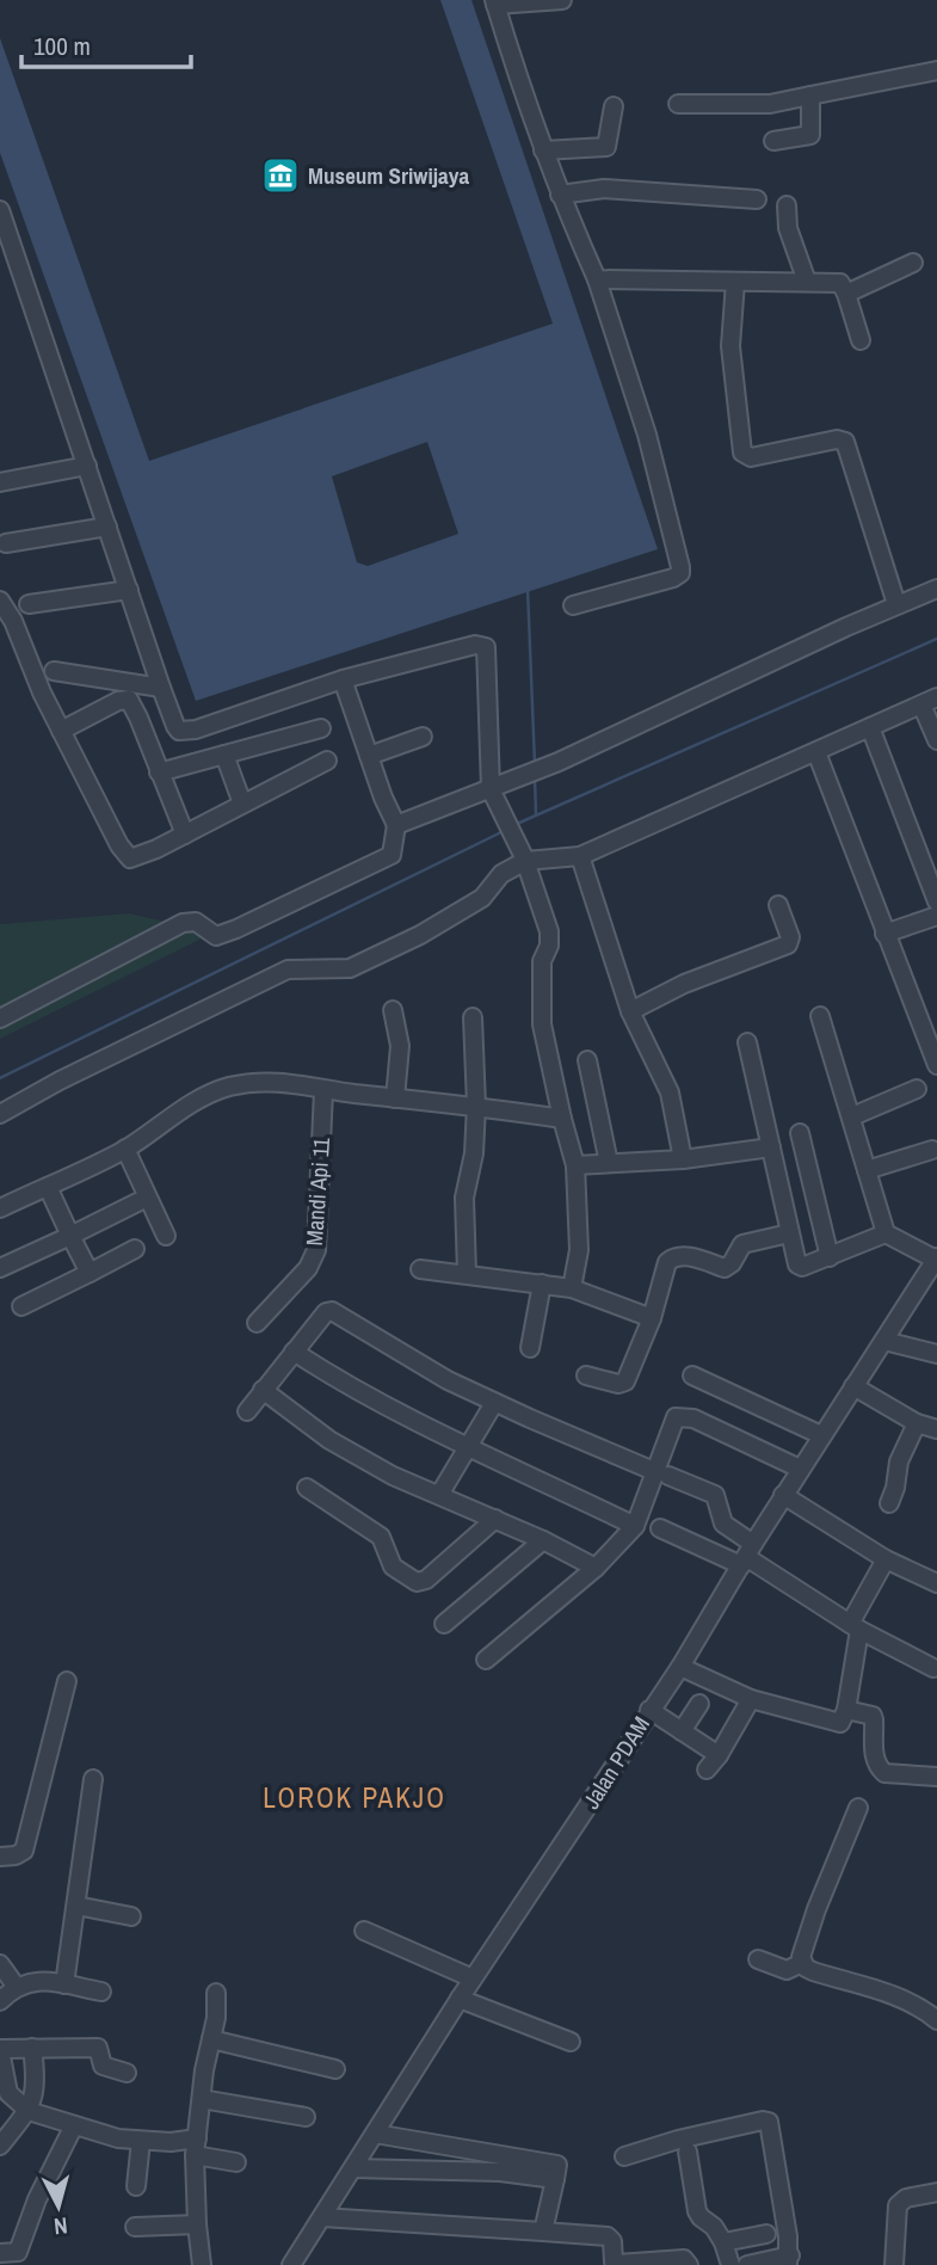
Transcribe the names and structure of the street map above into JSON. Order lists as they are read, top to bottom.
{
  "streets": {
    "street": ["Mandi Api 11", "Jalan PDAM"]
  },
  "districts": ["LOROK PAKJO"],
  "places": {
    "museum": ["Museum Sriwijaya"]
  },
  "scale_bar": "100 m",
  "north": "bottom"
}
